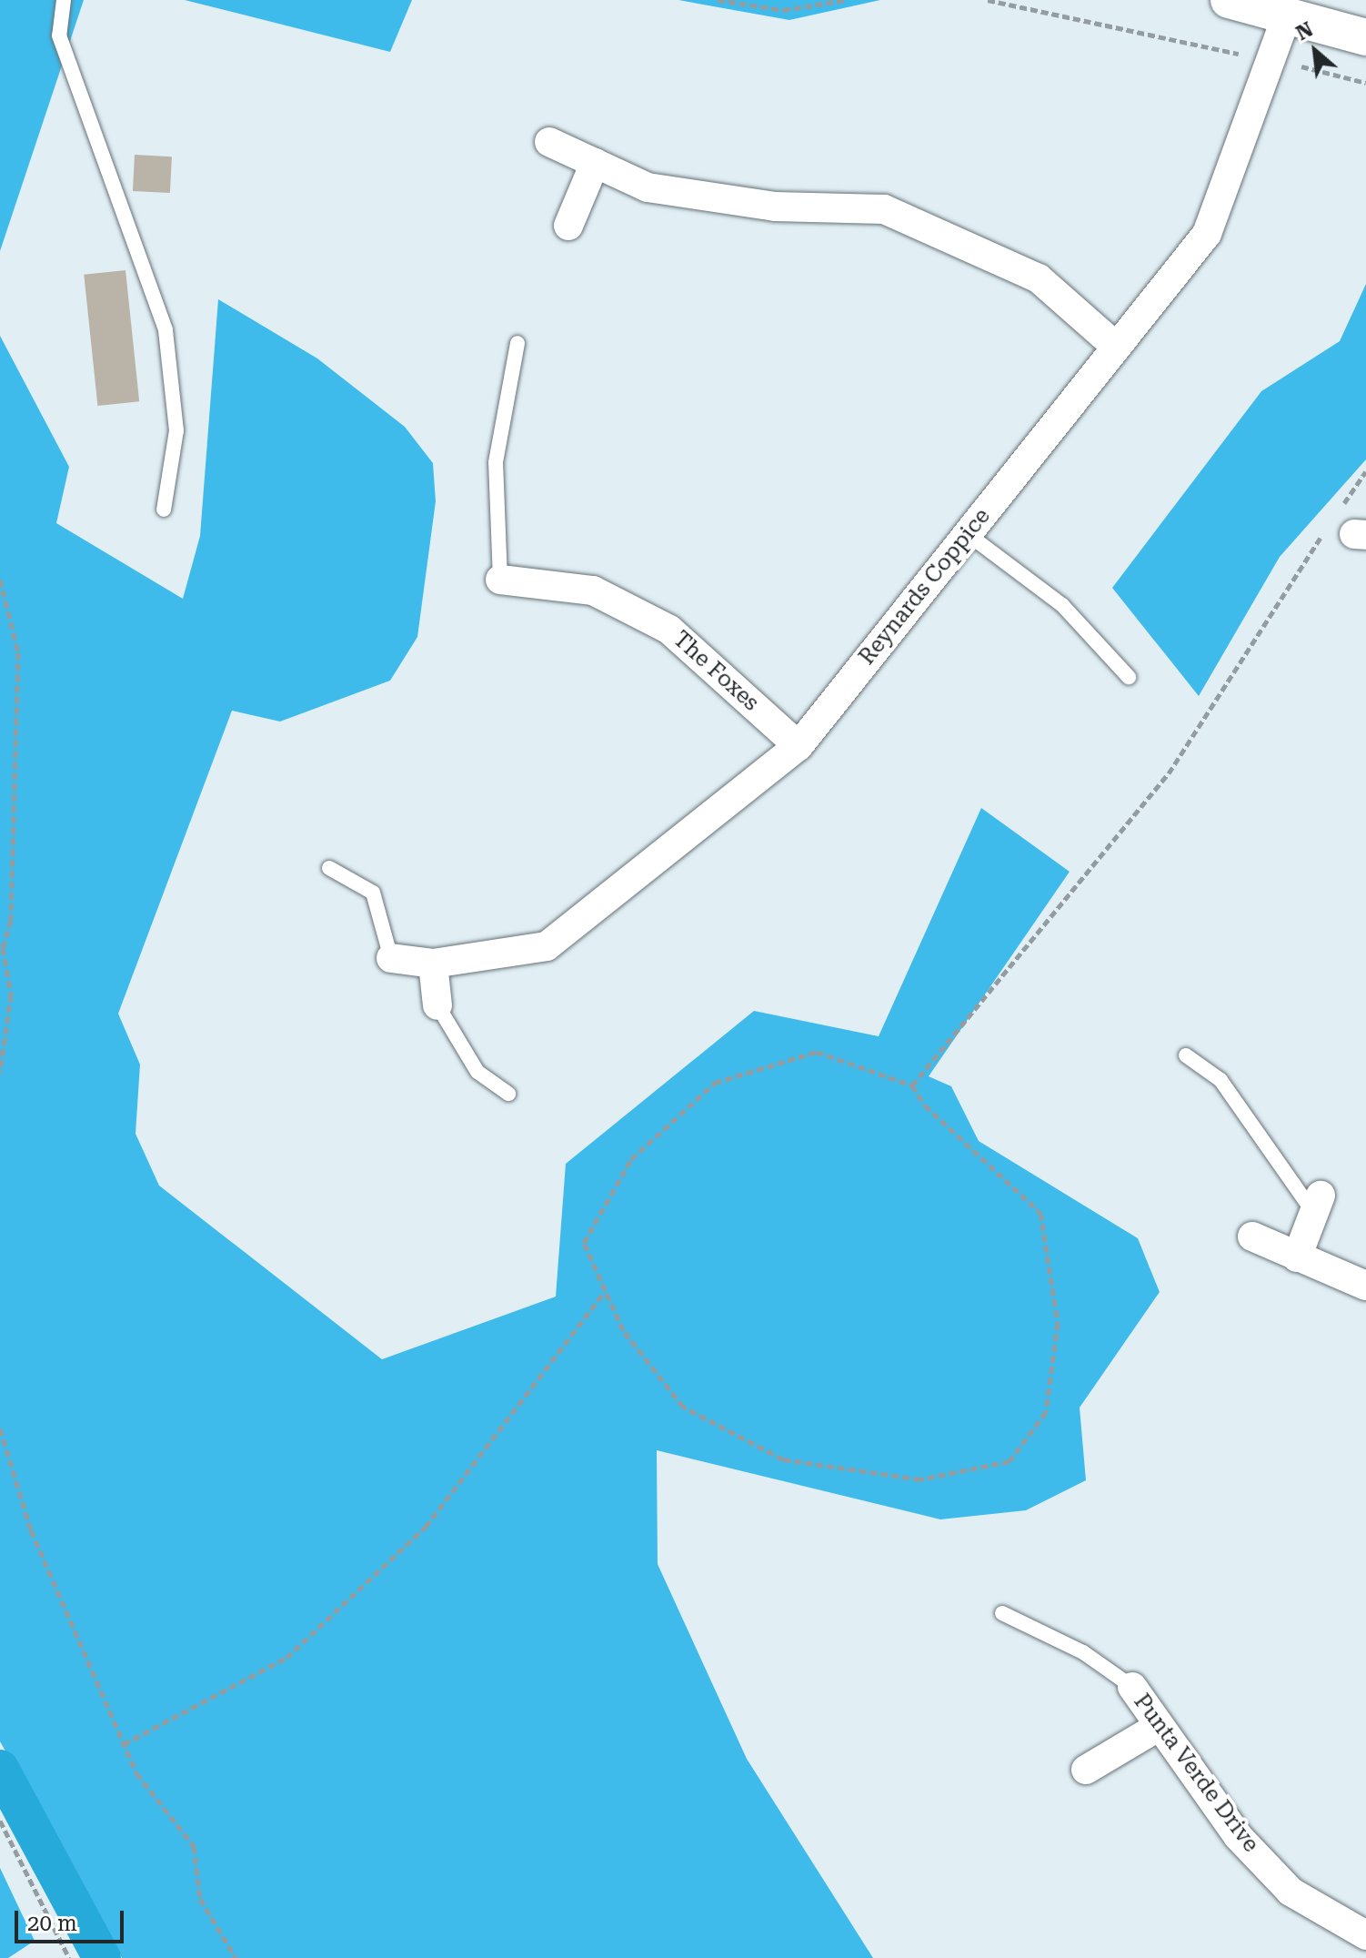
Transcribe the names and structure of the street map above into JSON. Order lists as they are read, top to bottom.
{
  "streets": {
    "street": ["Reynards Coppice", "The Foxes", "Punta Verde Drive"]
  },
  "crossings": [
    ["Reynards Coppice", "The Foxes"]
  ],
  "scale_bar": "20 m",
  "north": "top left"
}
